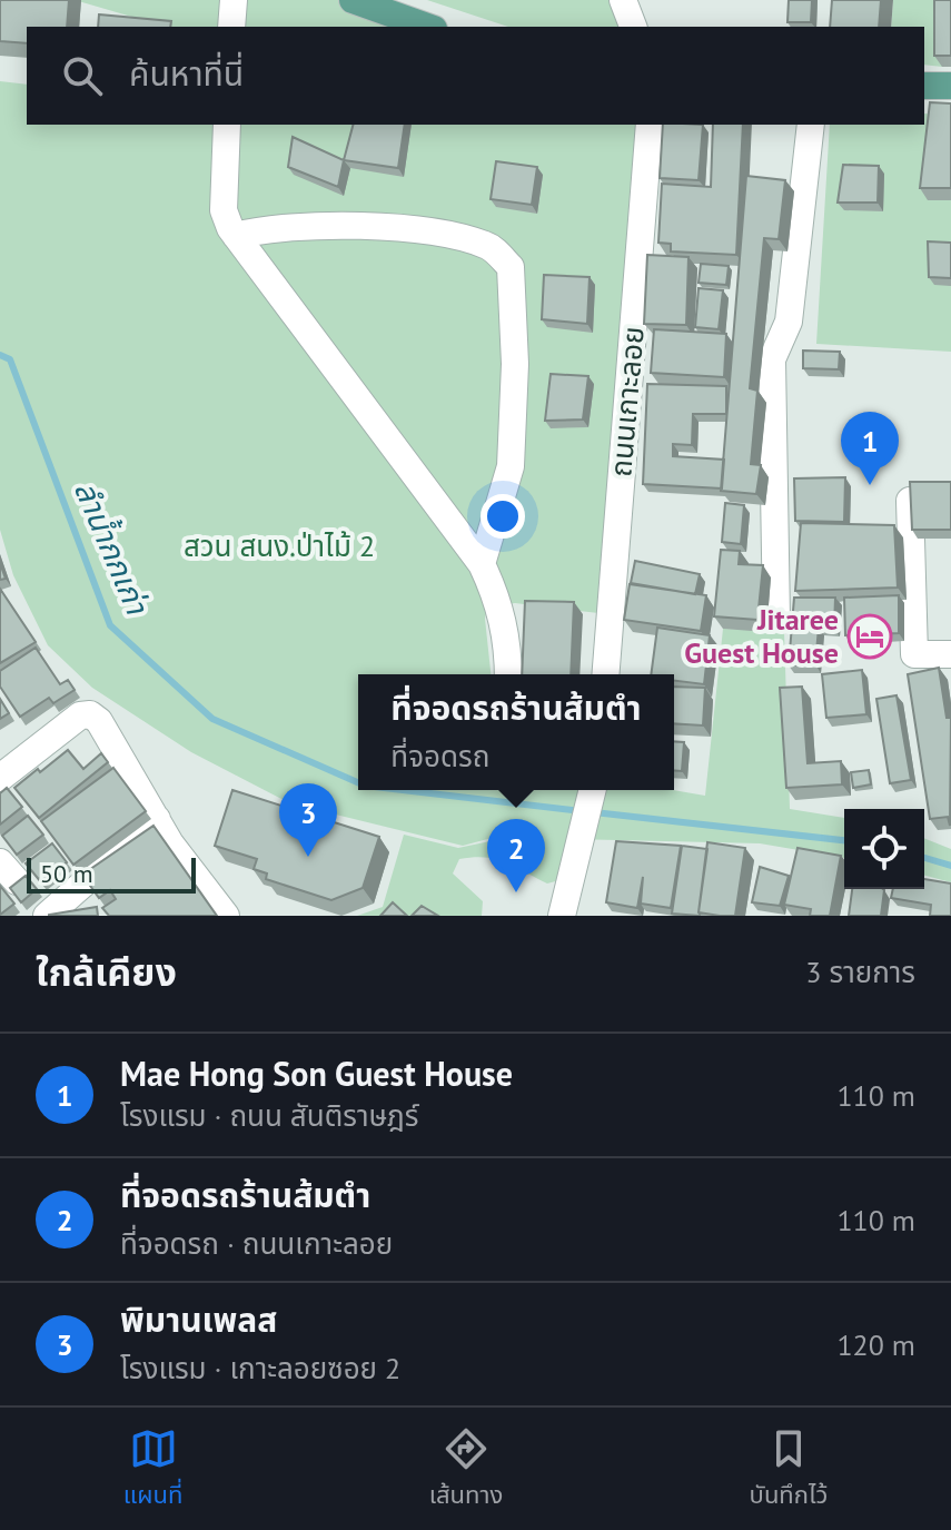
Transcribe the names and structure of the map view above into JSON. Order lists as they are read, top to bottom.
{
  "streets": {
    "street": ["ถนนเกาะลอย"]
  },
  "water": ["ลำน้ำกกเก่า"],
  "parks": ["สวน สนง.ป่าไม้ 2"],
  "places": {
    "hotel": ["Jitaree Guest House"]
  },
  "scale_bar": "50 m",
  "page": {
    "search": "ค้นหาที่นี่",
    "pins": ["1", "3", "2"],
    "popup": ["ที่จอดรถร้านส้มตำ", "ที่จอดรถ"],
    "scale": "50 m",
    "heading": ["ใกล้เคียง", "3 รายการ"],
    "list": [
      {
        "mark": "1",
        "name": "Mae Hong Son Guest House",
        "note": "โรงแรม · ถนน สันติราษฎร์",
        "value": "110 m"
      },
      {
        "mark": "2",
        "name": "ที่จอดรถร้านส้มตำ",
        "note": "ที่จอดรถ · ถนนเกาะลอย",
        "value": "110 m"
      },
      {
        "mark": "3",
        "name": "พิมานเพลส",
        "note": "โรงแรม · เกาะลอยซอย 2",
        "value": "120 m"
      }
    ],
    "nav": ["แผนที่", "เส้นทาง", "บันทึกไว้"]
  }
}
